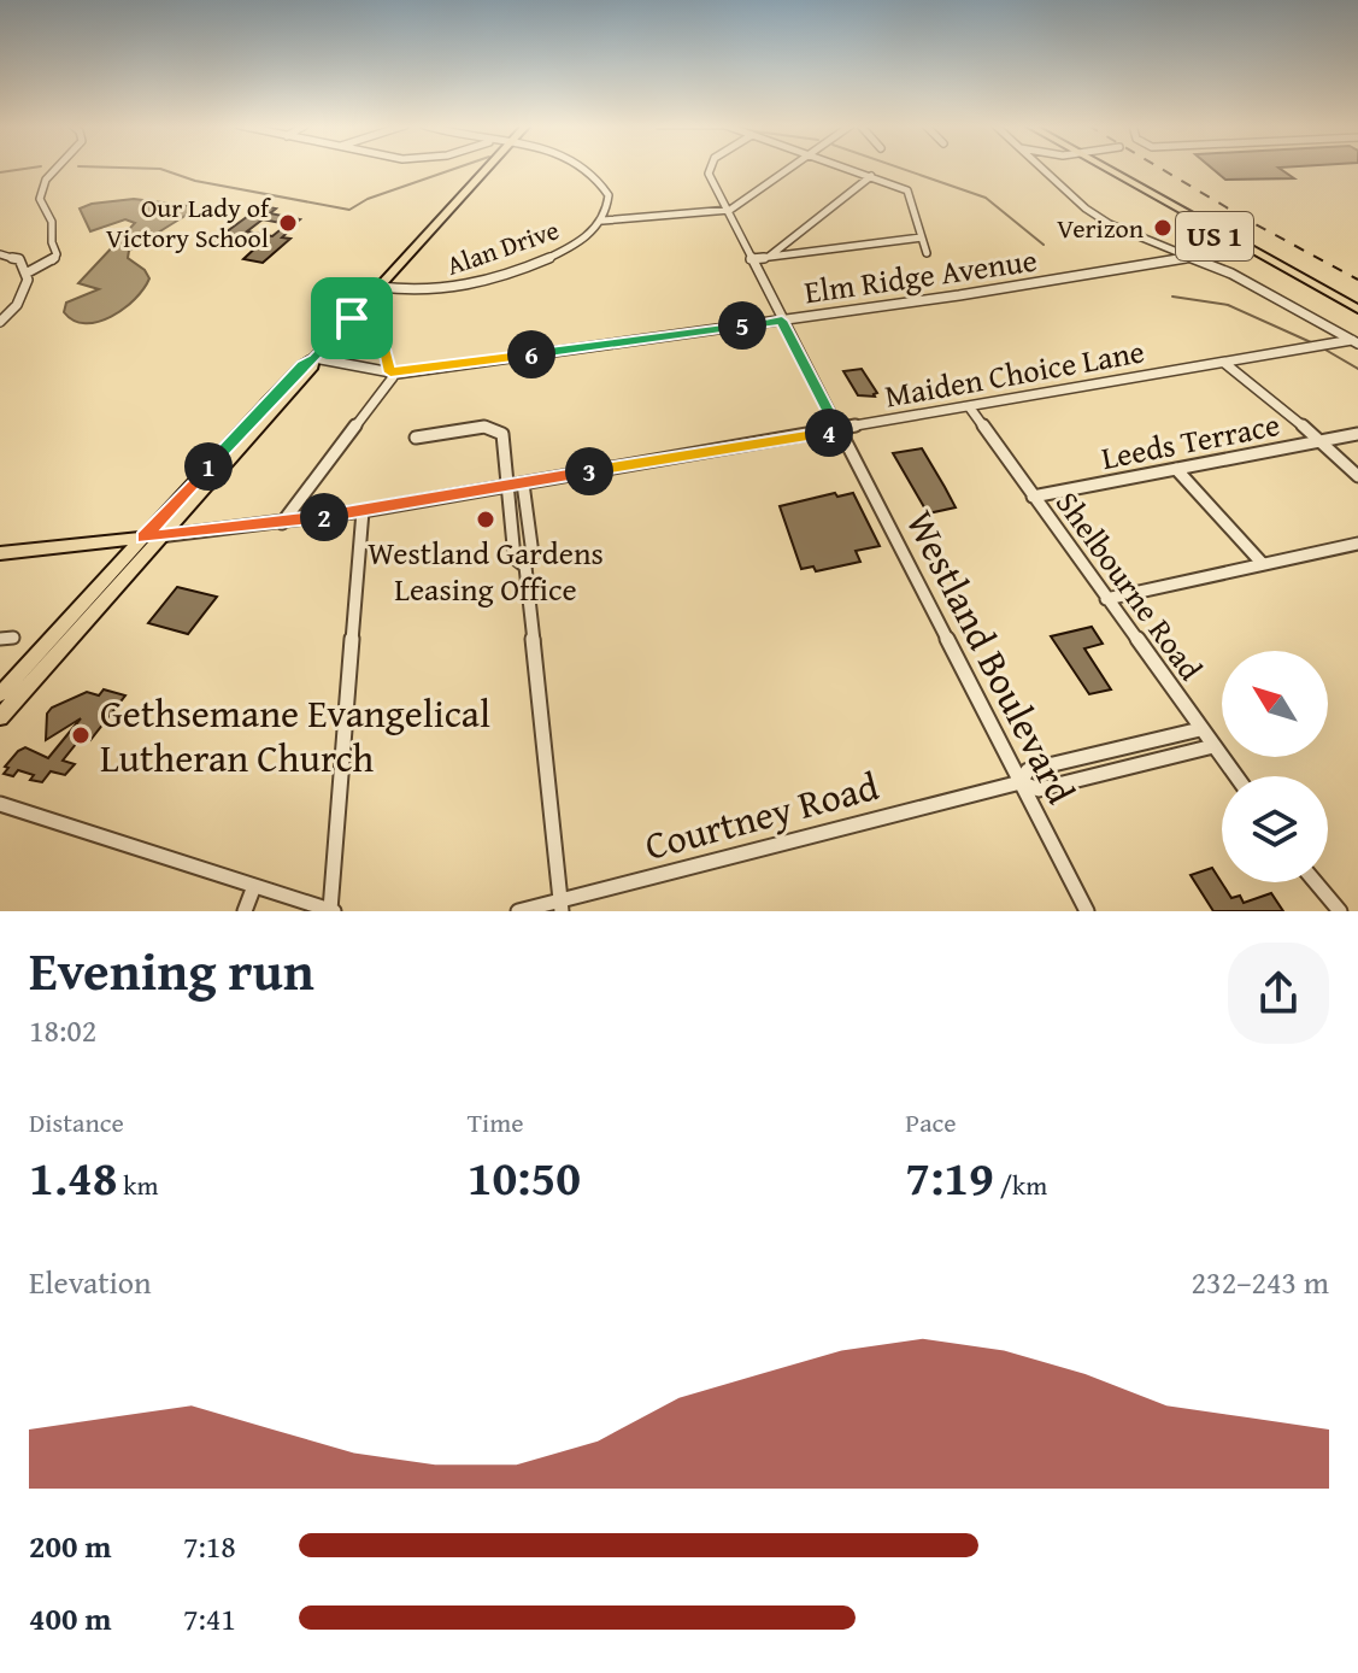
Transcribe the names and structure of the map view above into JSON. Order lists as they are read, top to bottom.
{
  "streets": {
    "main road": ["US 1", "Maiden Choice Lane"],
    "street": [
      "Alan Drive",
      "Elm Ridge Avenue",
      "Leeds Terrace",
      "Shelbourne Road",
      "Westland Boulevard",
      "Courtney Road"
    ]
  },
  "crossings": [
    ["Elm Ridge Avenue", "Westland Boulevard"],
    ["Maiden Choice Lane", "Shelbourne Road"],
    ["Maiden Choice Lane", "Westland Boulevard"],
    ["Leeds Terrace", "Shelbourne Road"],
    ["Shelbourne Road", "Courtney Road"],
    ["Westland Boulevard", "Courtney Road"]
  ],
  "places": [
    "Our Lady of Victory School",
    "Verizon",
    "Westland Gardens Leasing Office",
    "Gethsemane Evangelical Lutheran Church"
  ],
  "north": "top left",
  "page": {
    "pins": [
      "5",
      "6",
      "4",
      "1",
      "3",
      "2"
    ],
    "heading": ["Evening run", "18:02"],
    "stats": [
      ["Distance", "1.48 km"],
      ["Time", "10:50"],
      ["Pace", "7:19 /km"]
    ],
    "chart": ["Elevation", "232–243 m"],
    "list": [
      {
        "name": "200 m",
        "note": "7:18"
      },
      {
        "name": "400 m",
        "note": "7:41"
      }
    ]
  }
}
